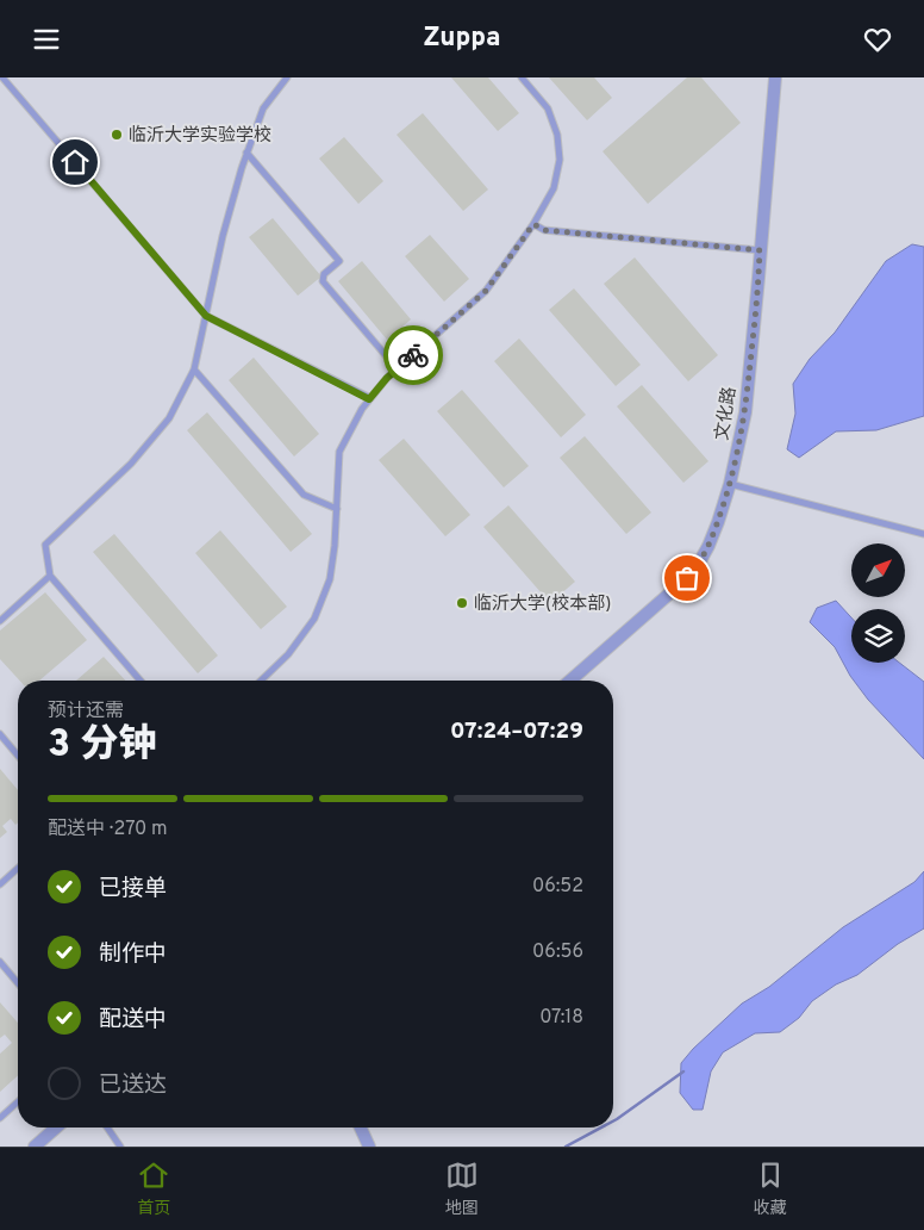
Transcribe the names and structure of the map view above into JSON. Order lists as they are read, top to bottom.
{
  "streets": {
    "street": ["文化路"]
  },
  "places": ["临沂大学实验学校", "临沂大学(校本部)"],
  "north": "top right",
  "page": {
    "header": "Zuppa",
    "heading": ["3 分钟", "预计还需", "07:24–07:29"],
    "bar": "配送中 · 270 m",
    "list": [
      ["已接单", "06:52"],
      ["制作中", "06:56"],
      ["配送中", "07:18"],
      "已送达"
    ],
    "tabs": ["首页", "地图", "收藏"]
  }
}
